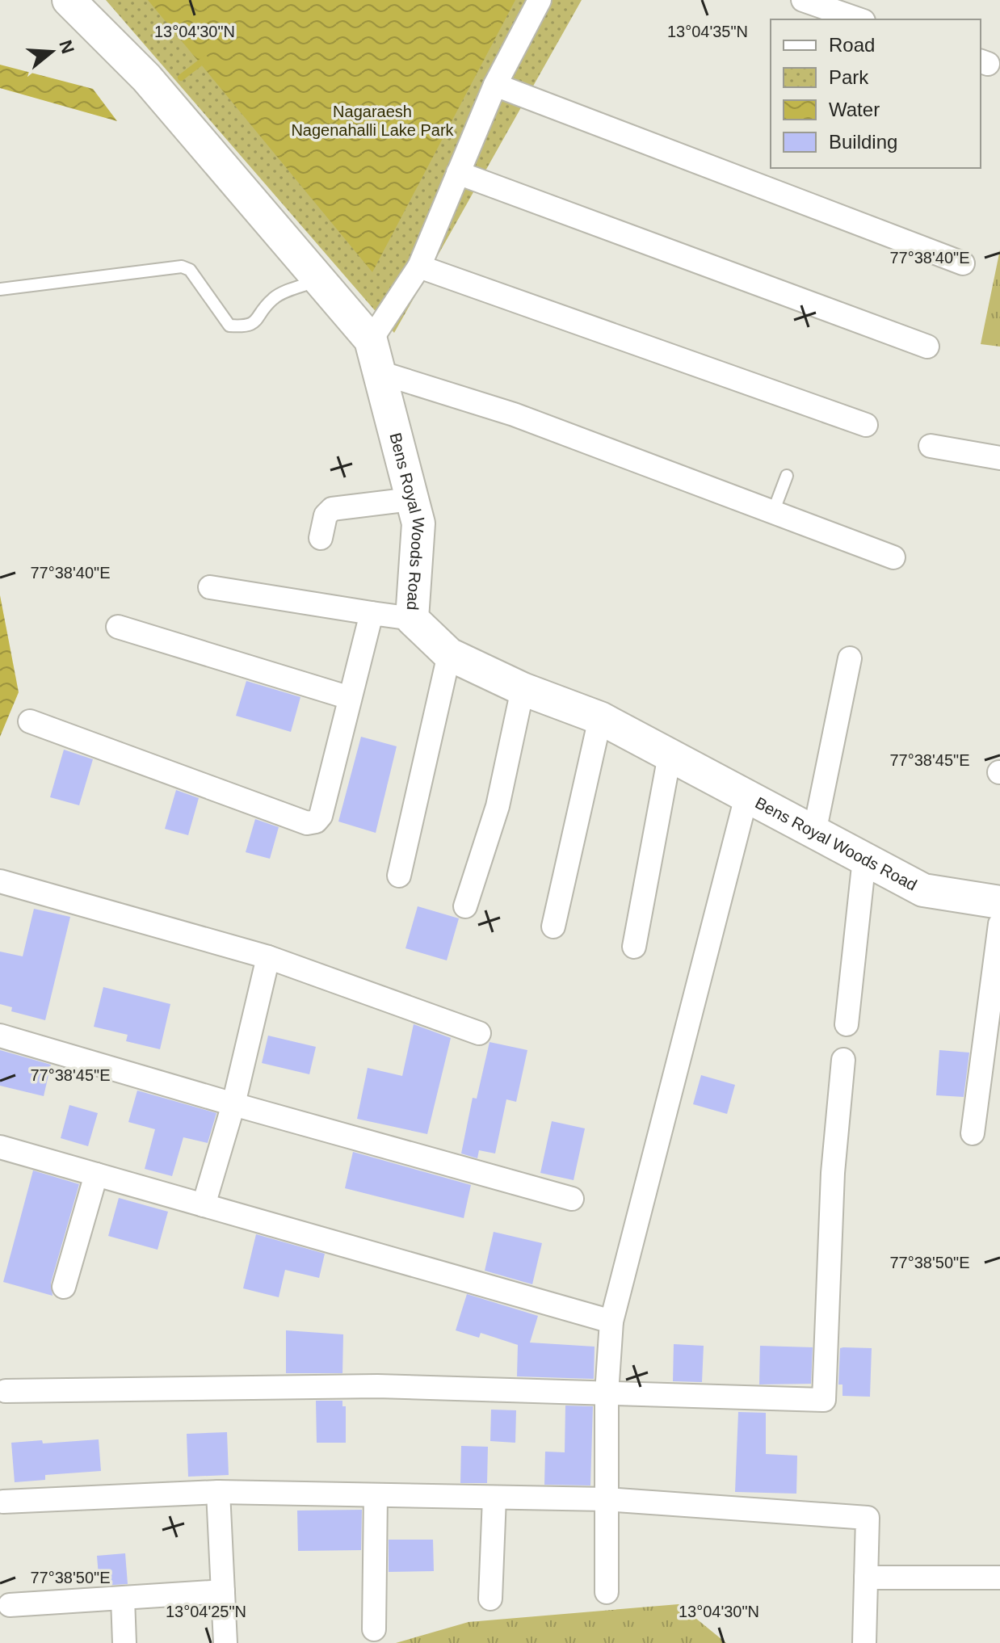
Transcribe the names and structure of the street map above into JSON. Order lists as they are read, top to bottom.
{
  "streets": {
    "street": ["Bens Royal Woods Road"]
  },
  "parks": ["Nagaraesh Nagenahalli Lake Park"],
  "legend": [
    "Road",
    "Park",
    "Water",
    "Building"
  ],
  "north": "right",
  "coordinates": [
    "13°04'30\"N",
    "13°04'35\"N",
    "77°38'40\"E",
    "77°38'45\"E",
    "77°38'50\"E",
    "13°04'25\"N"
  ]
}
